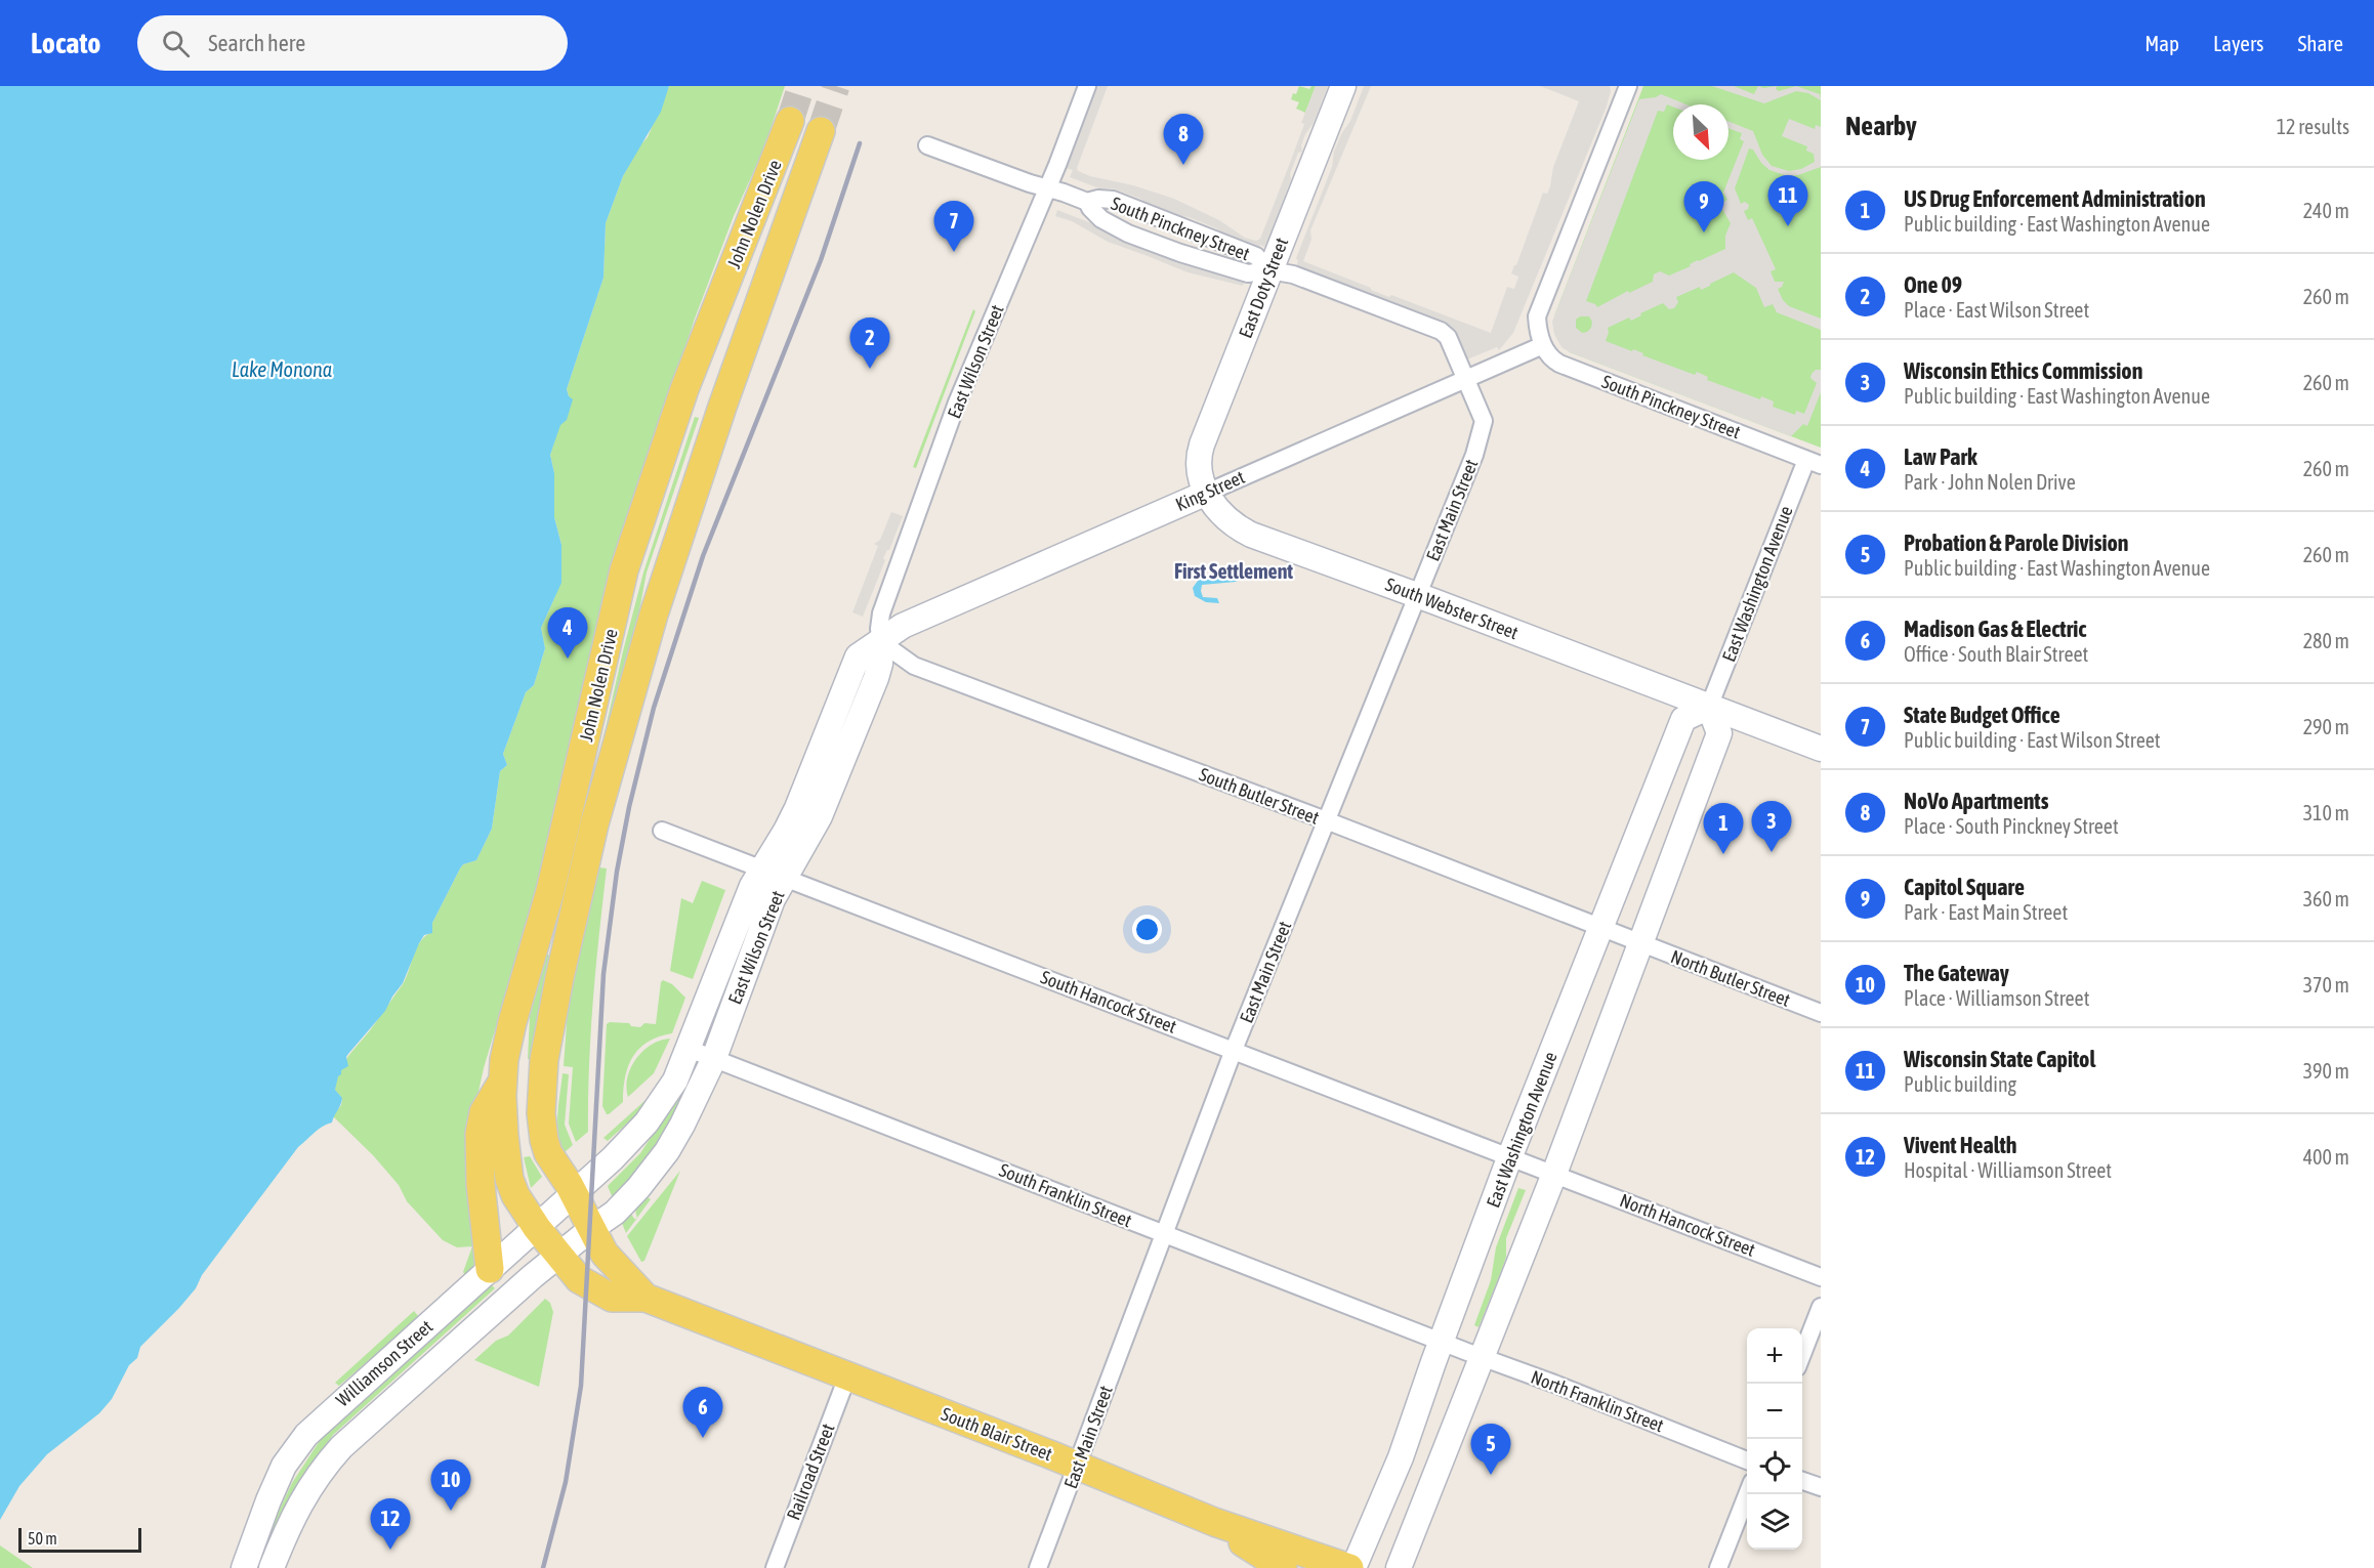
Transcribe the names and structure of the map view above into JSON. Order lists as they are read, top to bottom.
{
  "streets": {
    "main road": ["John Nolen Drive", "South Blair Street"],
    "street": [
      "South Pinckney Street",
      "East Doty Street",
      "East Wilson Street",
      "King Street",
      "East Main Street",
      "East Washington Avenue",
      "South Webster Street",
      "South Butler Street",
      "North Butler Street",
      "South Hancock Street",
      "South Franklin Street",
      "North Hancock Street",
      "Williamson Street",
      "North Franklin Street",
      "Railroad Street"
    ]
  },
  "crossings": [
    ["John Nolen Drive", "East Wilson Street"],
    ["John Nolen Drive", "Williamson Street"],
    ["John Nolen Drive", "South Blair Street"],
    ["South Pinckney Street", "East Doty Street"],
    ["South Pinckney Street", "East Wilson Street"],
    ["South Pinckney Street", "King Street"],
    ["South Pinckney Street", "East Main Street"],
    ["South Pinckney Street", "East Washington Avenue"],
    ["East Doty Street", "King Street"],
    ["East Doty Street", "South Webster Street"],
    ["East Wilson Street", "King Street"],
    ["East Wilson Street", "South Butler Street"],
    ["East Wilson Street", "South Hancock Street"],
    ["East Wilson Street", "South Franklin Street"],
    ["East Wilson Street", "Williamson Street"],
    ["East Wilson Street", "South Blair Street"],
    ["King Street", "East Main Street"],
    ["King Street", "South Webster Street"],
    ["King Street", "South Butler Street"],
    ["East Main Street", "South Webster Street"],
    ["East Main Street", "South Butler Street"],
    ["East Main Street", "South Hancock Street"],
    ["East Main Street", "South Franklin Street"],
    ["East Main Street", "South Blair Street"],
    ["East Washington Avenue", "South Webster Street"],
    ["East Washington Avenue", "South Butler Street"],
    ["East Washington Avenue", "South Hancock Street"],
    ["East Washington Avenue", "South Franklin Street"],
    ["East Washington Avenue", "North Franklin Street"],
    ["East Washington Avenue", "South Blair Street"],
    ["South Butler Street", "North Butler Street"],
    ["South Hancock Street", "North Hancock Street"],
    ["South Franklin Street", "North Franklin Street"],
    ["Williamson Street", "South Blair Street"],
    ["South Blair Street", "Railroad Street"]
  ],
  "districts": ["First Settlement"],
  "water": ["Lake Monona"],
  "scale_bar": "50 m",
  "north": "bottom right",
  "page": {
    "header": "Locato",
    "search": "Search here",
    "nav": ["Map", "Layers", "Share"],
    "heading": ["Nearby", "12 results"],
    "pins": [
      "8",
      "11",
      "9",
      "7",
      "2",
      "4",
      "3",
      "1",
      "6",
      "5",
      "10",
      "12"
    ],
    "list": [
      {
        "mark": "1",
        "name": "US Drug Enforcement Administration",
        "note": "Public building · East Washington Avenue",
        "value": "240 m"
      },
      {
        "mark": "2",
        "name": "One 09",
        "note": "Place · East Wilson Street",
        "value": "260 m"
      },
      {
        "mark": "3",
        "name": "Wisconsin Ethics Commission",
        "note": "Public building · East Washington Avenue",
        "value": "260 m"
      },
      {
        "mark": "4",
        "name": "Law Park",
        "note": "Park · John Nolen Drive",
        "value": "260 m"
      },
      {
        "mark": "5",
        "name": "Probation & Parole Division",
        "note": "Public building · East Washington Avenue",
        "value": "260 m"
      },
      {
        "mark": "6",
        "name": "Madison Gas & Electric",
        "note": "Office · South Blair Street",
        "value": "280 m"
      },
      {
        "mark": "7",
        "name": "State Budget Office",
        "note": "Public building · East Wilson Street",
        "value": "290 m"
      },
      {
        "mark": "8",
        "name": "NoVo Apartments",
        "note": "Place · South Pinckney Street",
        "value": "310 m"
      },
      {
        "mark": "9",
        "name": "Capitol Square",
        "note": "Park · East Main Street",
        "value": "360 m"
      },
      {
        "mark": "10",
        "name": "The Gateway",
        "note": "Place · Williamson Street",
        "value": "370 m"
      },
      {
        "mark": "11",
        "name": "Wisconsin State Capitol",
        "note": "Public building",
        "value": "390 m"
      },
      {
        "mark": "12",
        "name": "Vivent Health",
        "note": "Hospital · Williamson Street",
        "value": "400 m"
      }
    ],
    "map_buttons": ["+", "−"],
    "scale": "50 m"
  }
}
